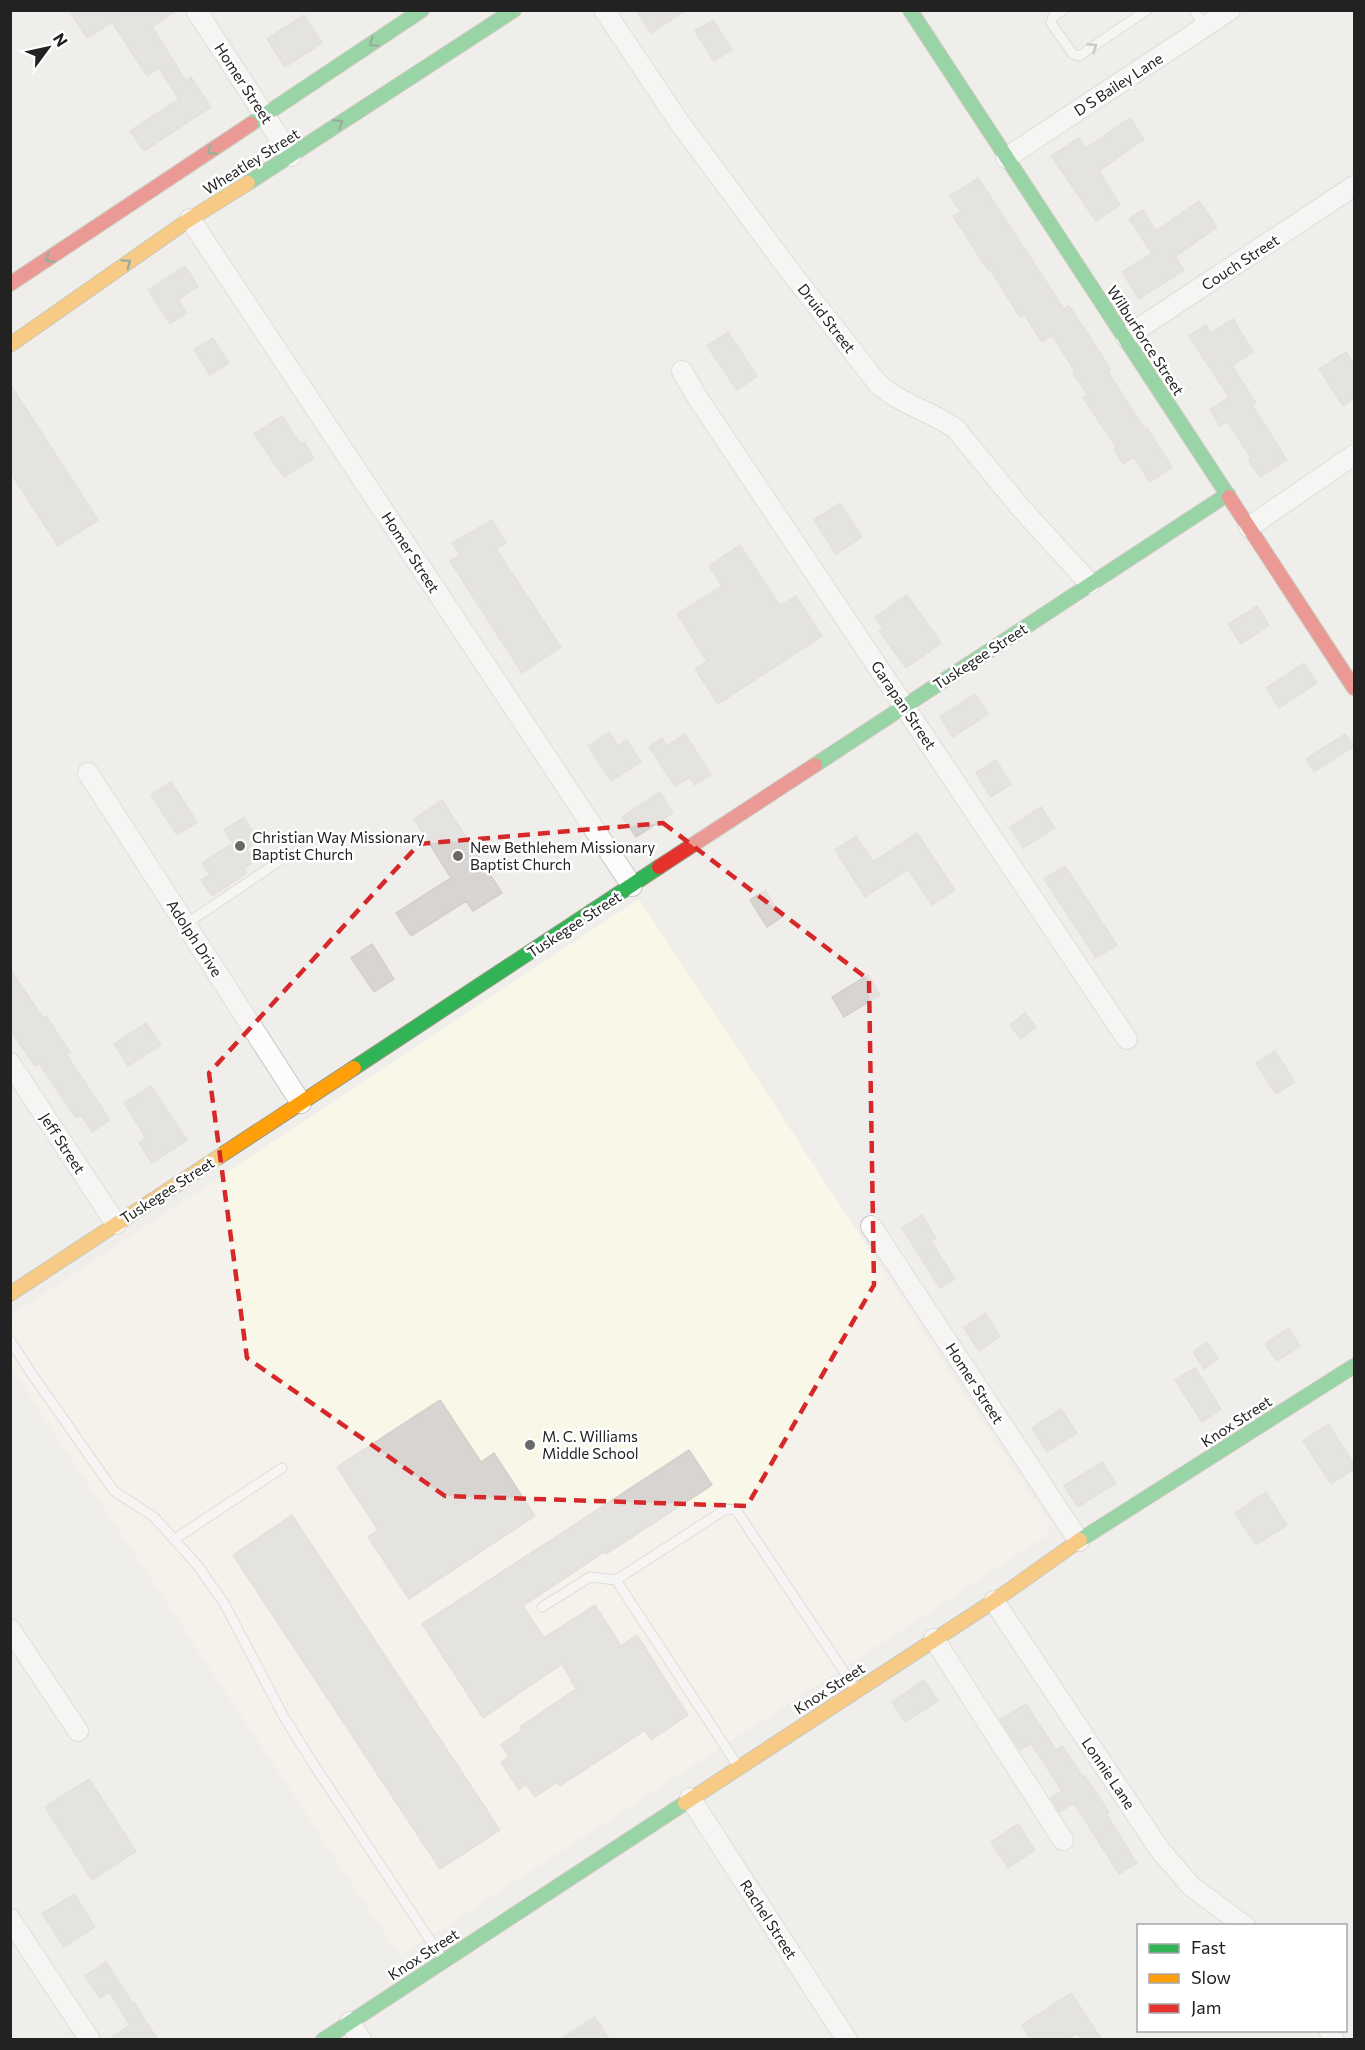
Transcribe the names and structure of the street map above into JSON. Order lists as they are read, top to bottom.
{
  "streets": {
    "street": [
      "Homer Street",
      "D S Bailey Lane",
      "Wheatley Street",
      "Couch Street",
      "Druid Street",
      "Wilburforce Street",
      "Tuskegee Street",
      "Garapan Street",
      "Adolph Drive",
      "Jeff Street",
      "Knox Street",
      "Lonnie Lane",
      "Rachel Street"
    ]
  },
  "crossings": [
    ["Homer Street", "Wheatley Street"],
    ["Homer Street", "Tuskegee Street"],
    ["Homer Street", "Knox Street"],
    ["D S Bailey Lane", "Wilburforce Street"],
    ["Couch Street", "Wilburforce Street"],
    ["Druid Street", "Tuskegee Street"],
    ["Wilburforce Street", "Tuskegee Street"],
    ["Tuskegee Street", "Garapan Street"],
    ["Tuskegee Street", "Adolph Drive"],
    ["Tuskegee Street", "Jeff Street"],
    ["Knox Street", "Lonnie Lane"],
    ["Knox Street", "Rachel Street"]
  ],
  "places": ["Christian Way Missionary Baptist Church", "New Bethlehem Missionary Baptist Church", "M. C. Williams Middle School"],
  "legend": ["Fast", "Slow", "Jam"],
  "north": "top right"
}
